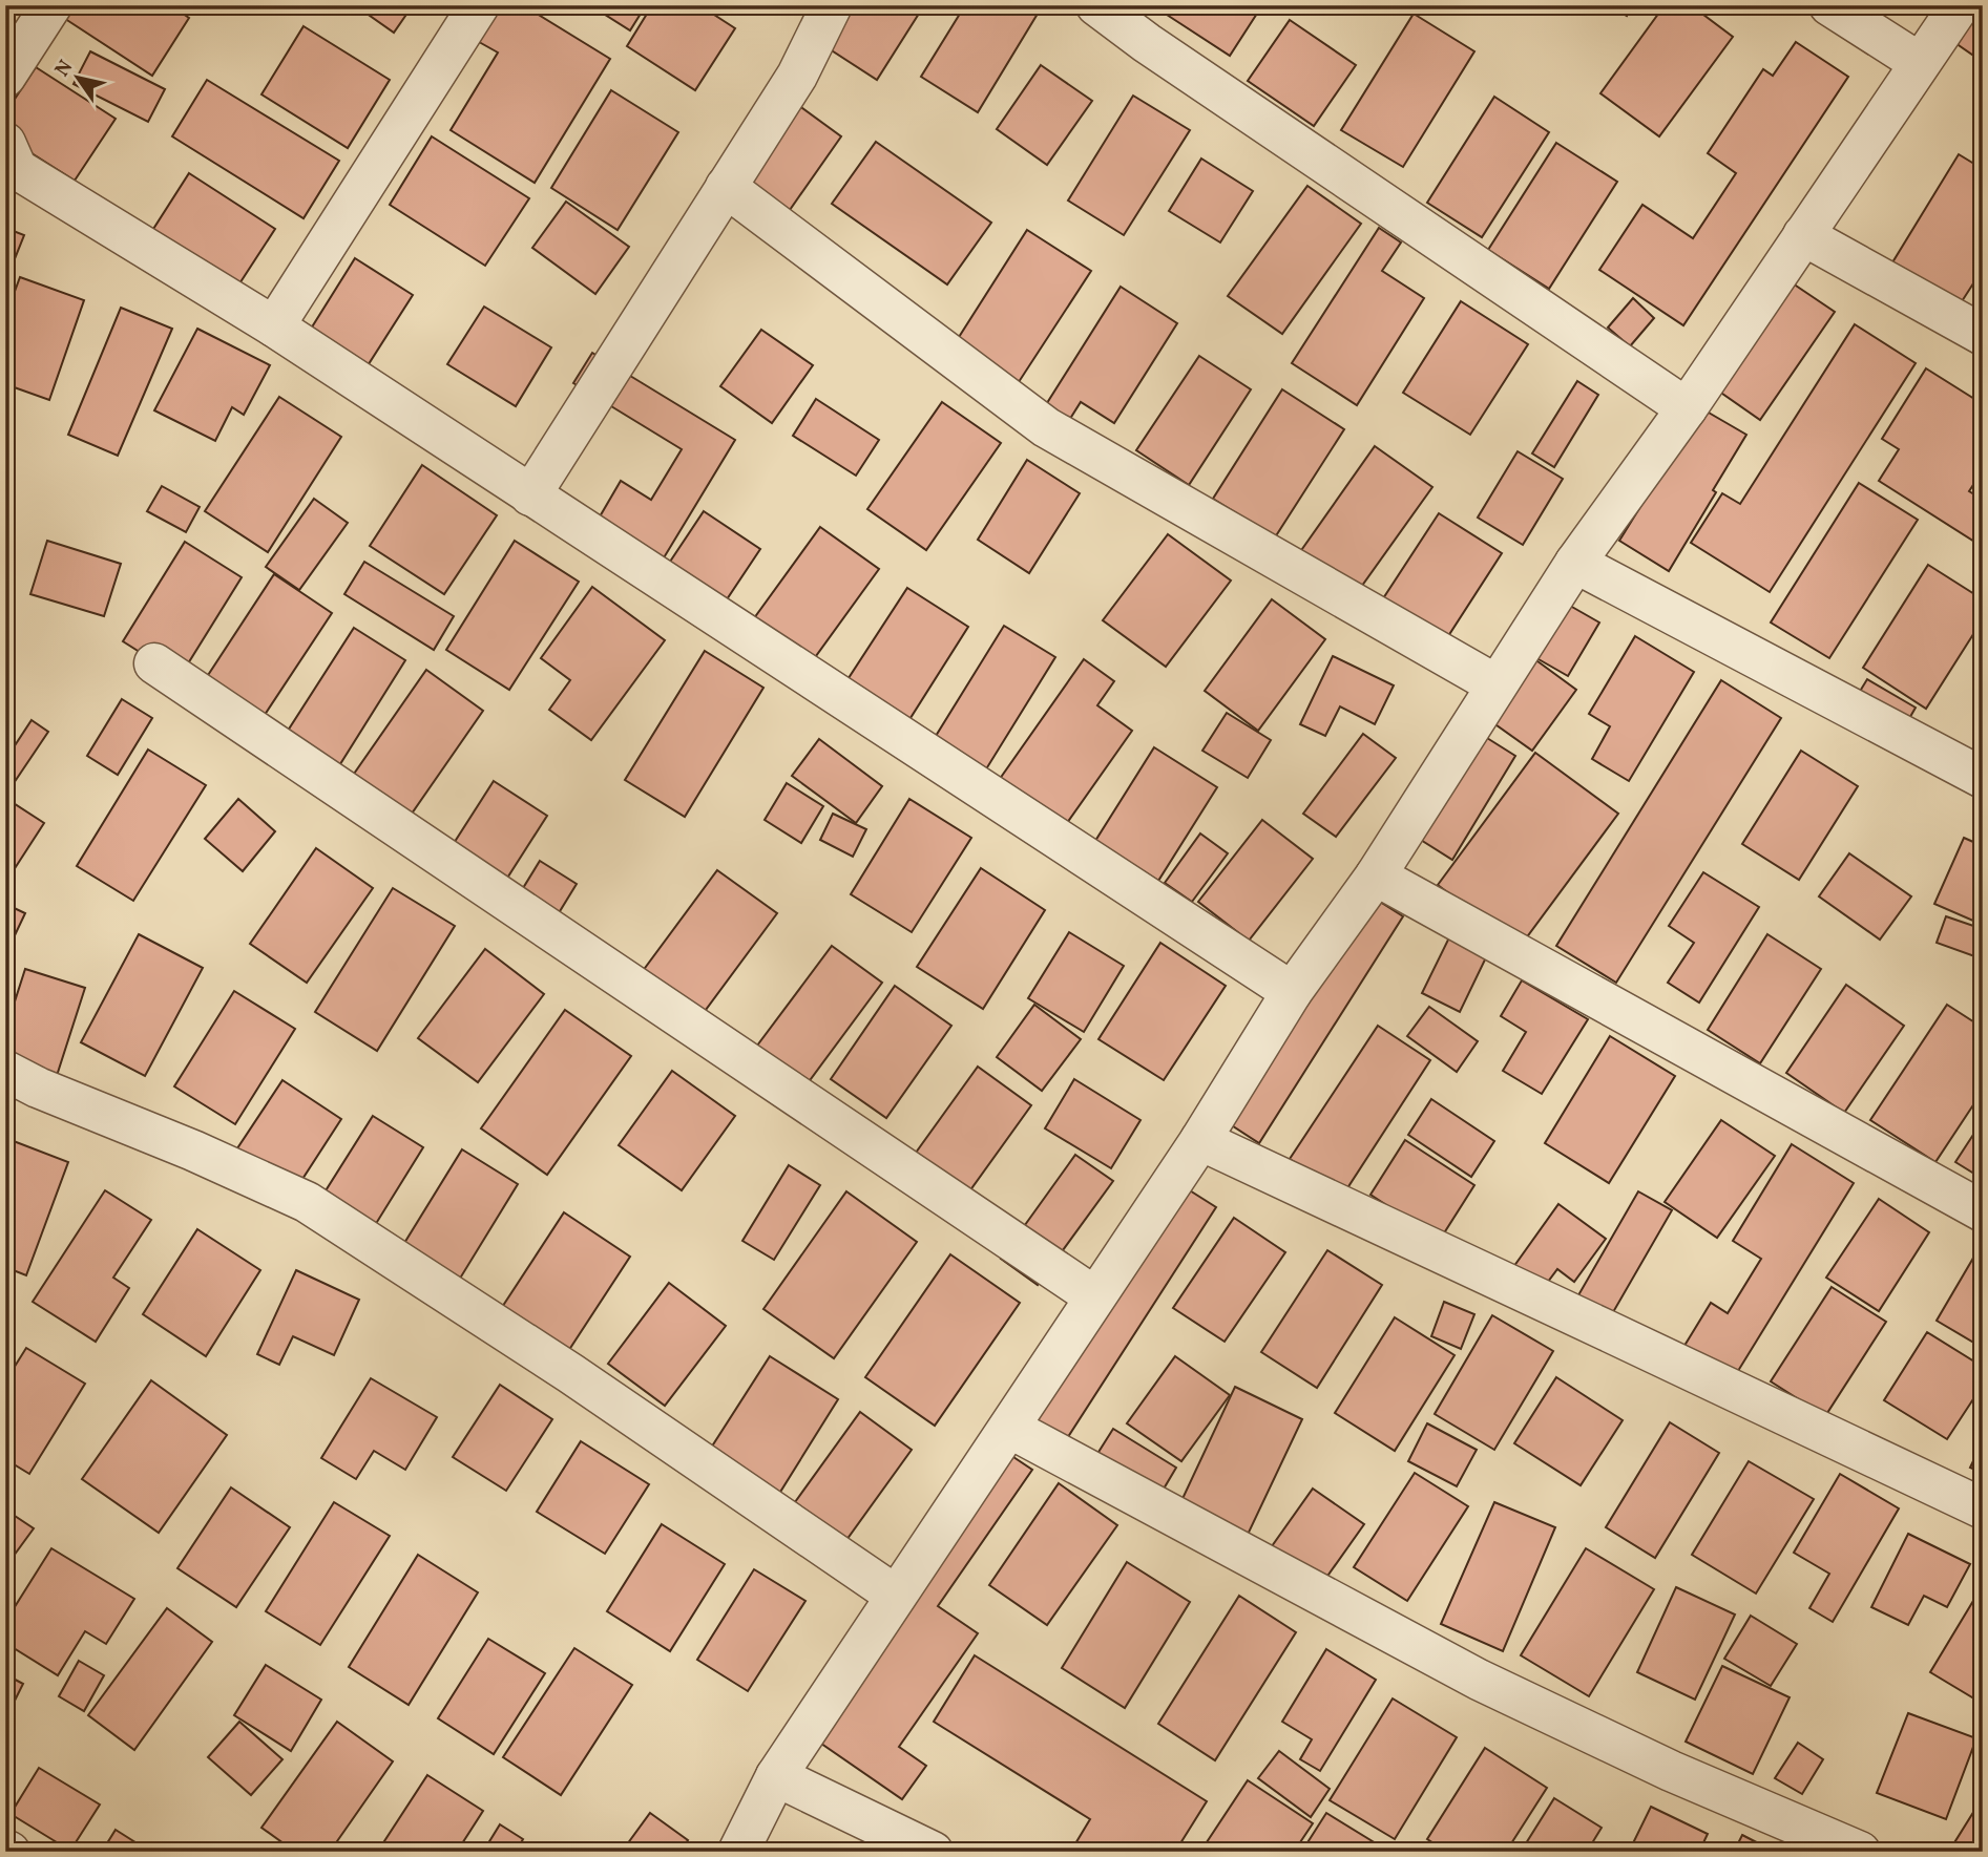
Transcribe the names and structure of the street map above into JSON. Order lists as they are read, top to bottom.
{
  "north": "top left"
}
